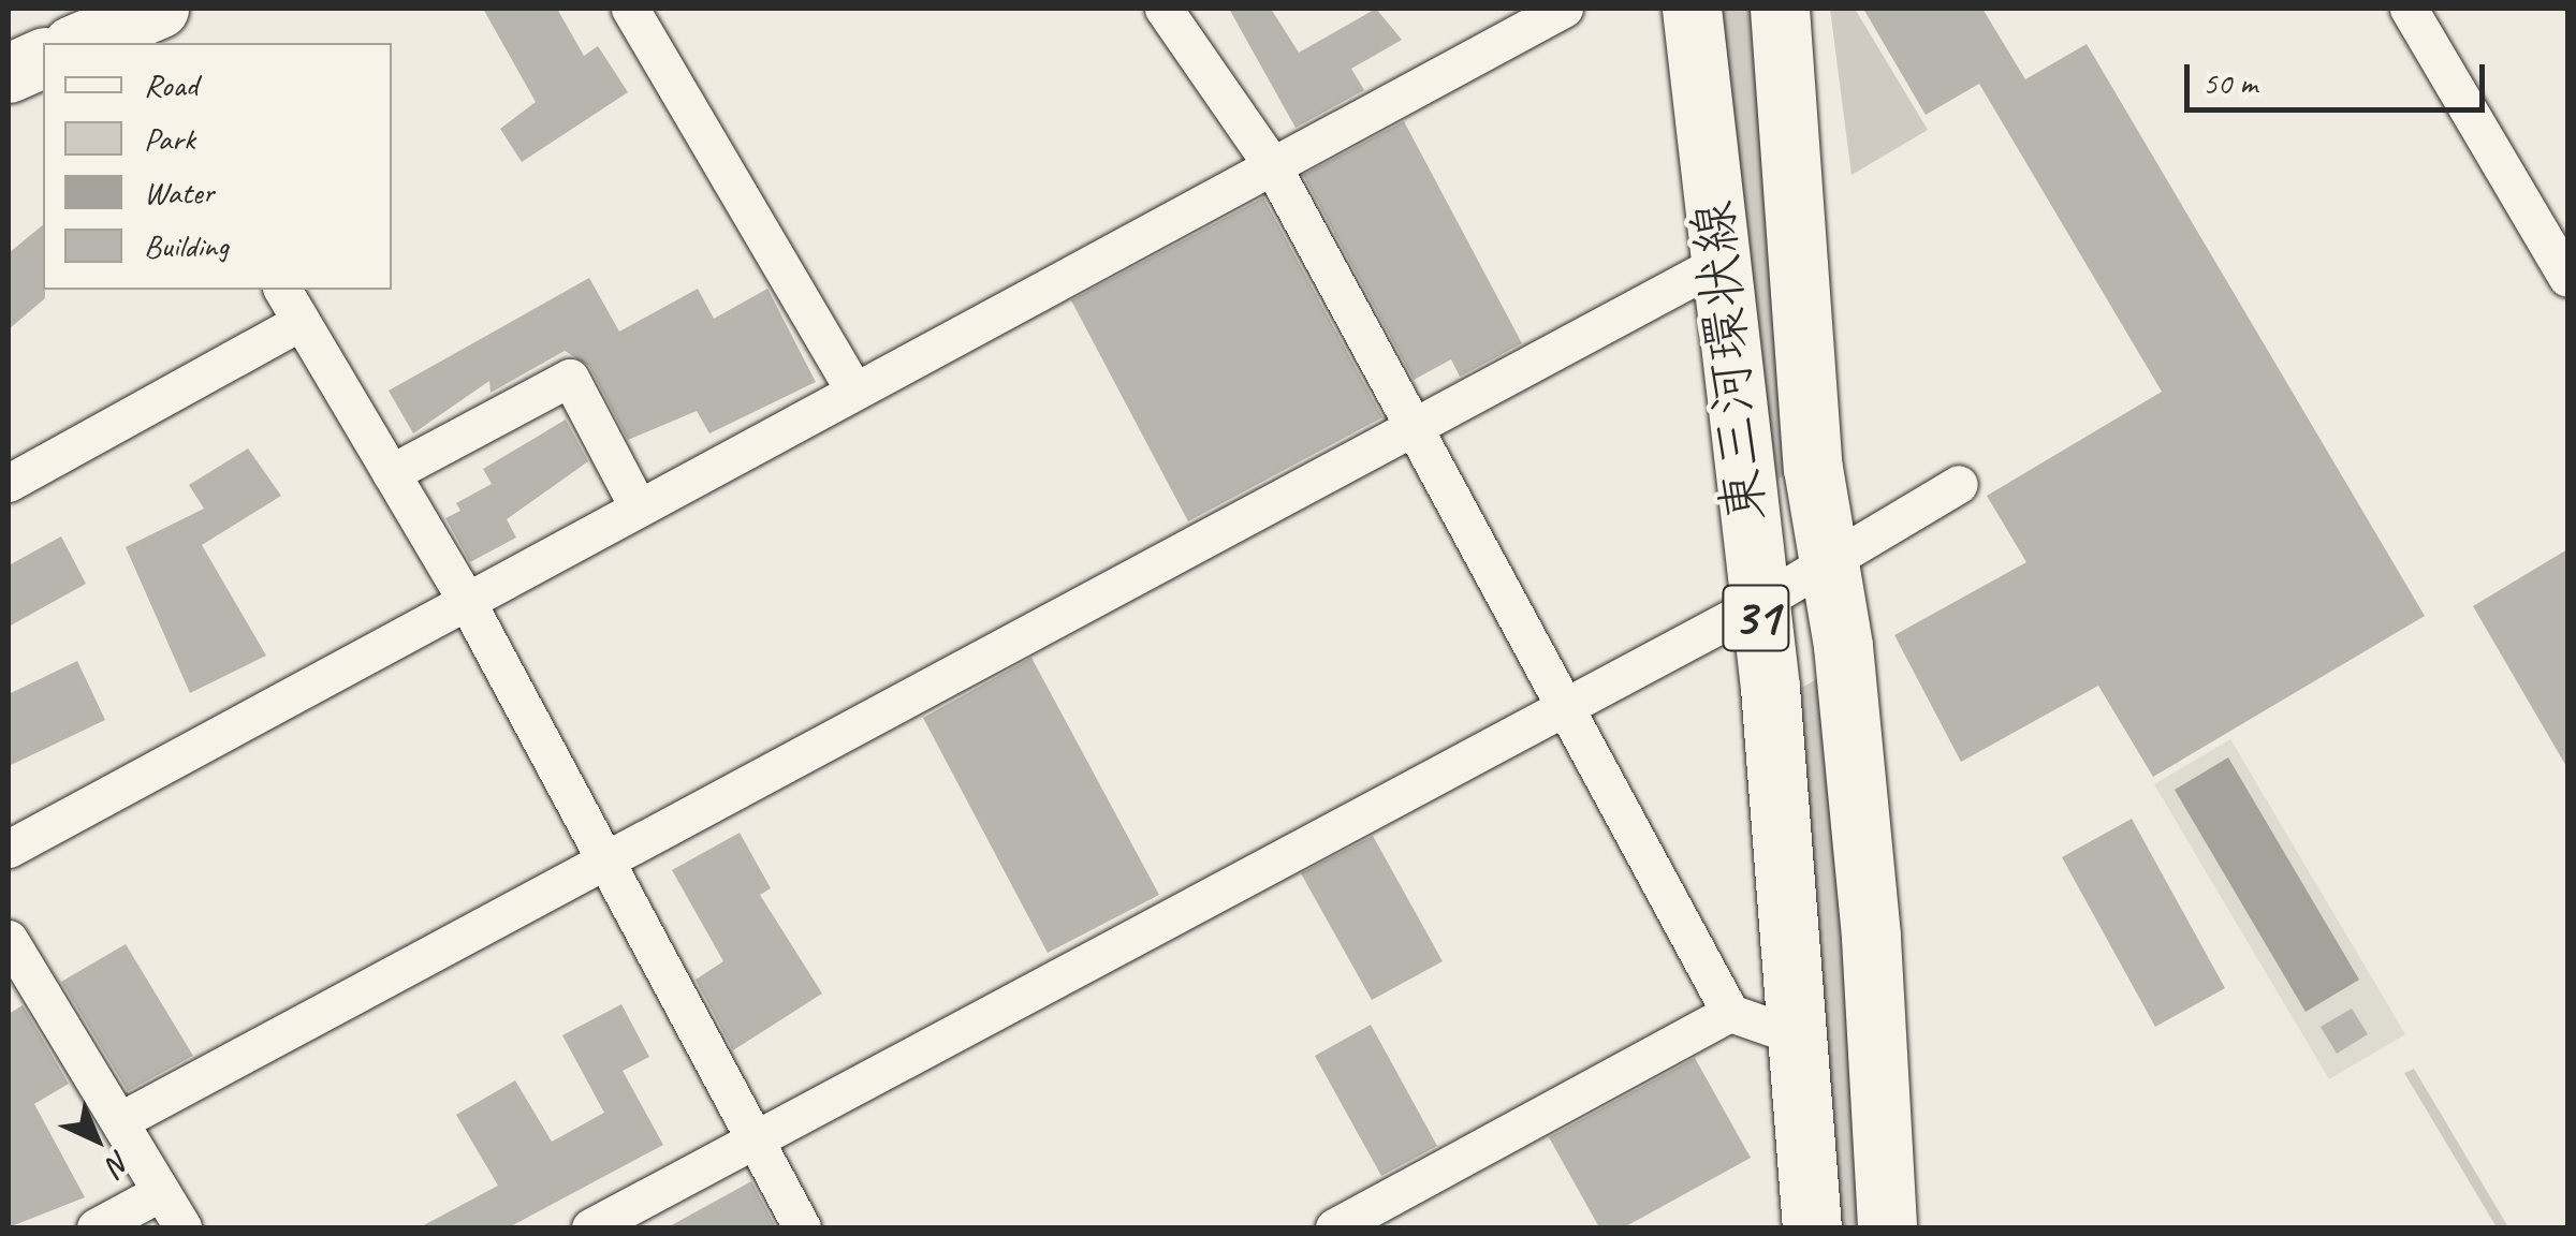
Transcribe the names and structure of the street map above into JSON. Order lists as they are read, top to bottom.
{
  "streets": {
    "main road": ["東三河環状線", "31"]
  },
  "legend": [
    "Road",
    "Park",
    "Water",
    "Building"
  ],
  "scale_bar": "50 m",
  "north": "bottom right"
}
